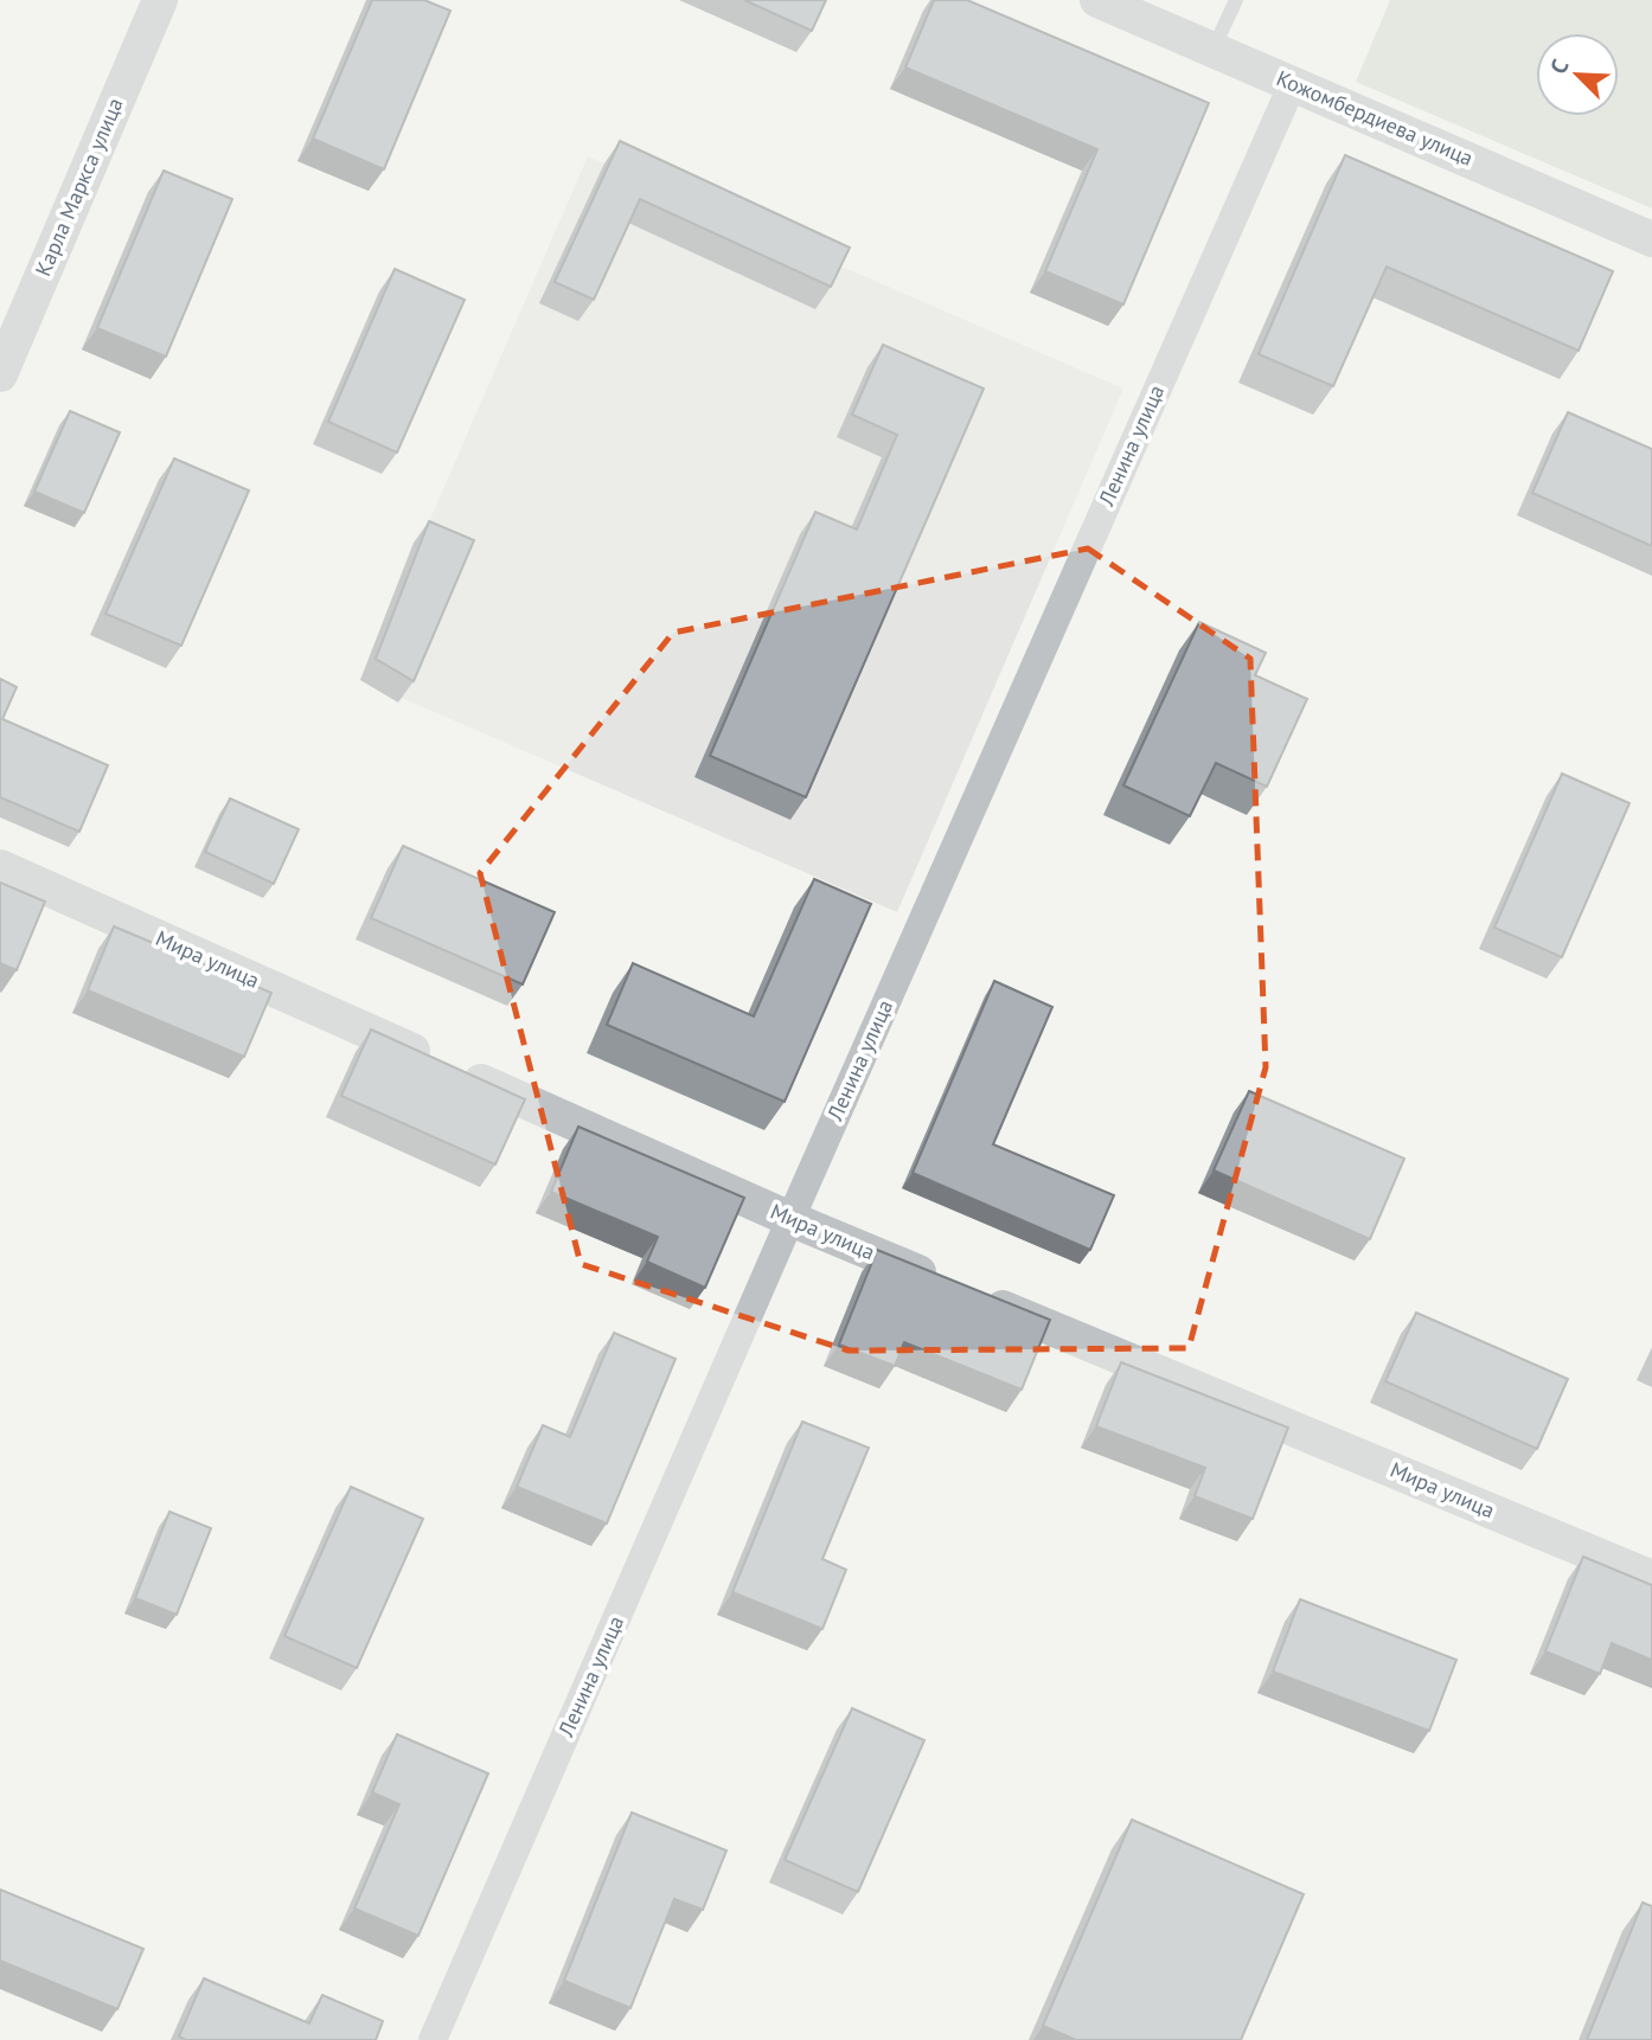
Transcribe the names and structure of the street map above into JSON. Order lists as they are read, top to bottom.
{
  "streets": {
    "street": [
      "Кожомбердиева улица",
      "Карла Маркса улица",
      "Ленина улица",
      "Мира улица"
    ]
  },
  "crossings": [
    ["Кожомбердиева улица", "Ленина улица"],
    ["Ленина улица", "Мира улица"]
  ],
  "north": "top left"
}
